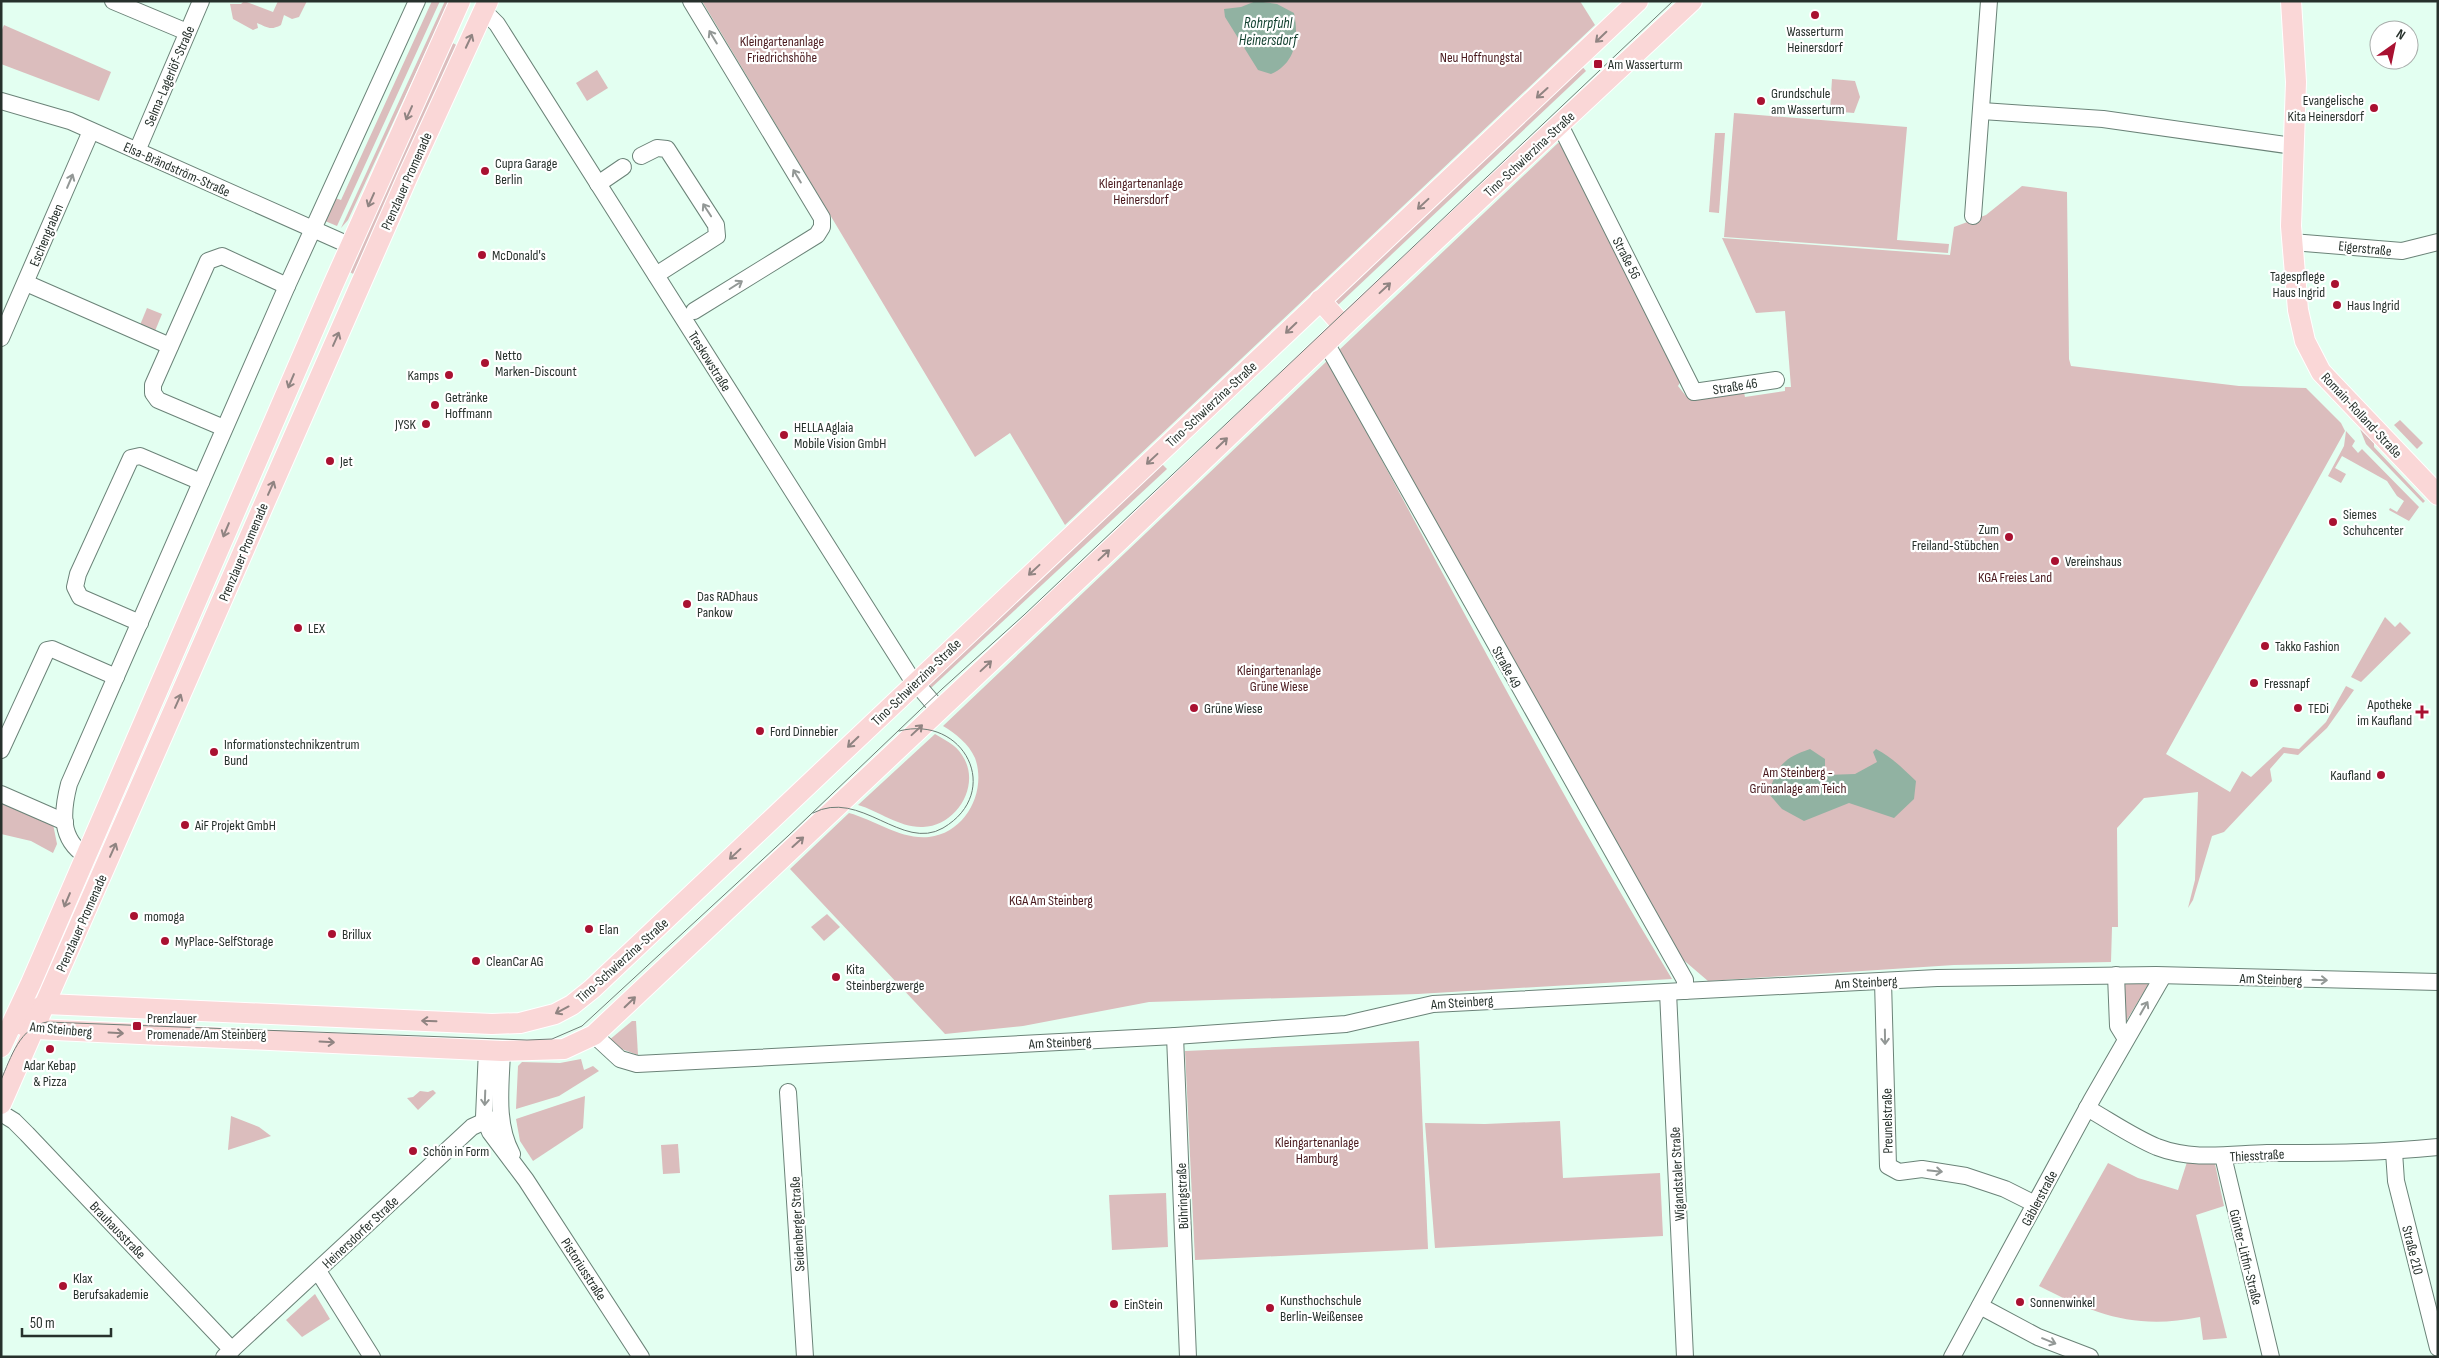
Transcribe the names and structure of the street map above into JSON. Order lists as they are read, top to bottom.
{
  "streets": {
    "main road": [
      "Tino-Schwierzina-Straße",
      "Prenzlauer Promenade",
      "Romain-Rolland-Straße",
      "Am Steinberg"
    ],
    "street": [
      "Selma-Lagerlöf-Straße",
      "Elsa-Brändström-Straße",
      "Eschengraben",
      "Eigerstraße",
      "Straße 56",
      "Treskowstraße",
      "Straße 46",
      "Straße 49",
      "Preunelstraße",
      "Thiesstraße",
      "Wigandstaler Straße",
      "Bühringstraße",
      "Gäblerstraße",
      "Seidenberger Straße",
      "Brauhausstraße",
      "Heinersdorfer Straße",
      "Straße 210",
      "Günter-Litfin-Straße",
      "Pistoriusstraße"
    ]
  },
  "crossings": [
    ["Selma-Lagerlöf-Straße", "Elsa-Brändström-Straße"],
    ["Tino-Schwierzina-Straße", "Straße 56"],
    ["Tino-Schwierzina-Straße", "Treskowstraße"],
    ["Tino-Schwierzina-Straße", "Straße 49"],
    ["Tino-Schwierzina-Straße", "Am Steinberg"],
    ["Tino-Schwierzina-Straße", "Pistoriusstraße"],
    ["Elsa-Brändström-Straße", "Prenzlauer Promenade"],
    ["Elsa-Brändström-Straße", "Eschengraben"],
    ["Prenzlauer Promenade", "Treskowstraße"],
    ["Prenzlauer Promenade", "Am Steinberg"],
    ["Eigerstraße", "Romain-Rolland-Straße"],
    ["Straße 56", "Straße 46"],
    ["Straße 49", "Am Steinberg"],
    ["Am Steinberg", "Preunelstraße"],
    ["Am Steinberg", "Wigandstaler Straße"],
    ["Am Steinberg", "Bühringstraße"],
    ["Am Steinberg", "Gäblerstraße"],
    ["Am Steinberg", "Pistoriusstraße"],
    ["Preunelstraße", "Gäblerstraße"],
    ["Thiesstraße", "Gäblerstraße"],
    ["Thiesstraße", "Straße 210"],
    ["Thiesstraße", "Günter-Litfin-Straße"],
    ["Brauhausstraße", "Heinersdorfer Straße"],
    ["Heinersdorfer Straße", "Pistoriusstraße"]
  ],
  "one_way": ["Eschengraben"],
  "water": ["Rohrpfuhl Heinersdorf"],
  "parks": [
    "Kleingartenanlage Friedrichshöhe",
    "Neu Hoffnungstal",
    "Kleingartenanlage Heinersdorf",
    "KGA Freies Land",
    "Kleingartenanlage Grüne Wiese",
    "Am Steinberg - Grünanlage am Teich",
    "KGA Am Steinberg",
    "Kleingartenanlage Hamburg"
  ],
  "places": {
    "other": [
      "Wasserturm Heinersdorf",
      "Grundschule am Wasserturm",
      "Evangelische Kita Heinersdorf",
      "Cupra Garage Berlin",
      "McDonald's",
      "Tagespflege Haus Ingrid",
      "Haus Ingrid",
      "Netto Marken-Discount",
      "Kamps",
      "Getränke Hoffmann",
      "JYSK",
      "HELLA Aglaia Mobile Vision GmbH",
      "Jet",
      "Siemes Schuhcenter",
      "Zum Freiland-Stübchen",
      "Vereinshaus",
      "Das RADhaus Pankow",
      "LEX",
      "Takko Fashion",
      "Fressnapf",
      "Grüne Wiese",
      "TEDi",
      "Ford Dinnebier",
      "Informationstechnikzentrum Bund",
      "Kaufland",
      "AiF Projekt GmbH",
      "momoga",
      "Elan",
      "Brillux",
      "MyPlace-SelfStorage",
      "CleanCar AG",
      "Kita Steinbergzwerge",
      "Adar Kebap & Pizza",
      "Schön in Form",
      "Klax Berufsakademie",
      "Sonnenwinkel",
      "EinStein",
      "Kunsthochschule Berlin-Weißensee"
    ],
    "transit": ["Am Wasserturm", "Prenzlauer Promenade/Am Steinberg"],
    "health": ["Apotheke im Kaufland"]
  },
  "scale_bar": "50 m",
  "north": "top right"
}
